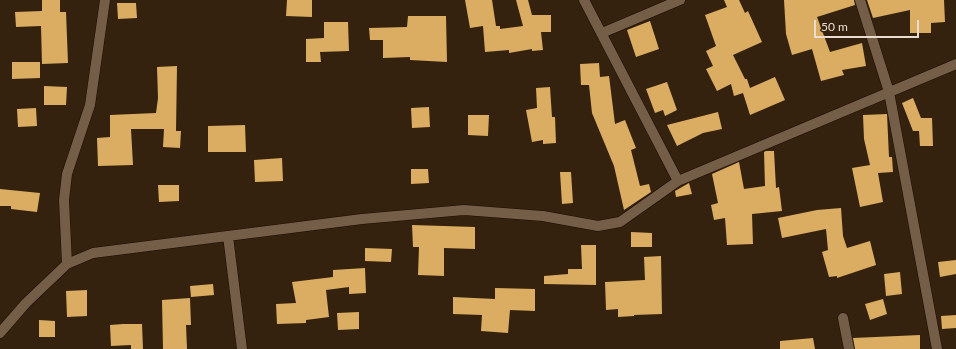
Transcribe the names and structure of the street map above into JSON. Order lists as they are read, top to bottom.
{
  "scale_bar": "50 m"
}
